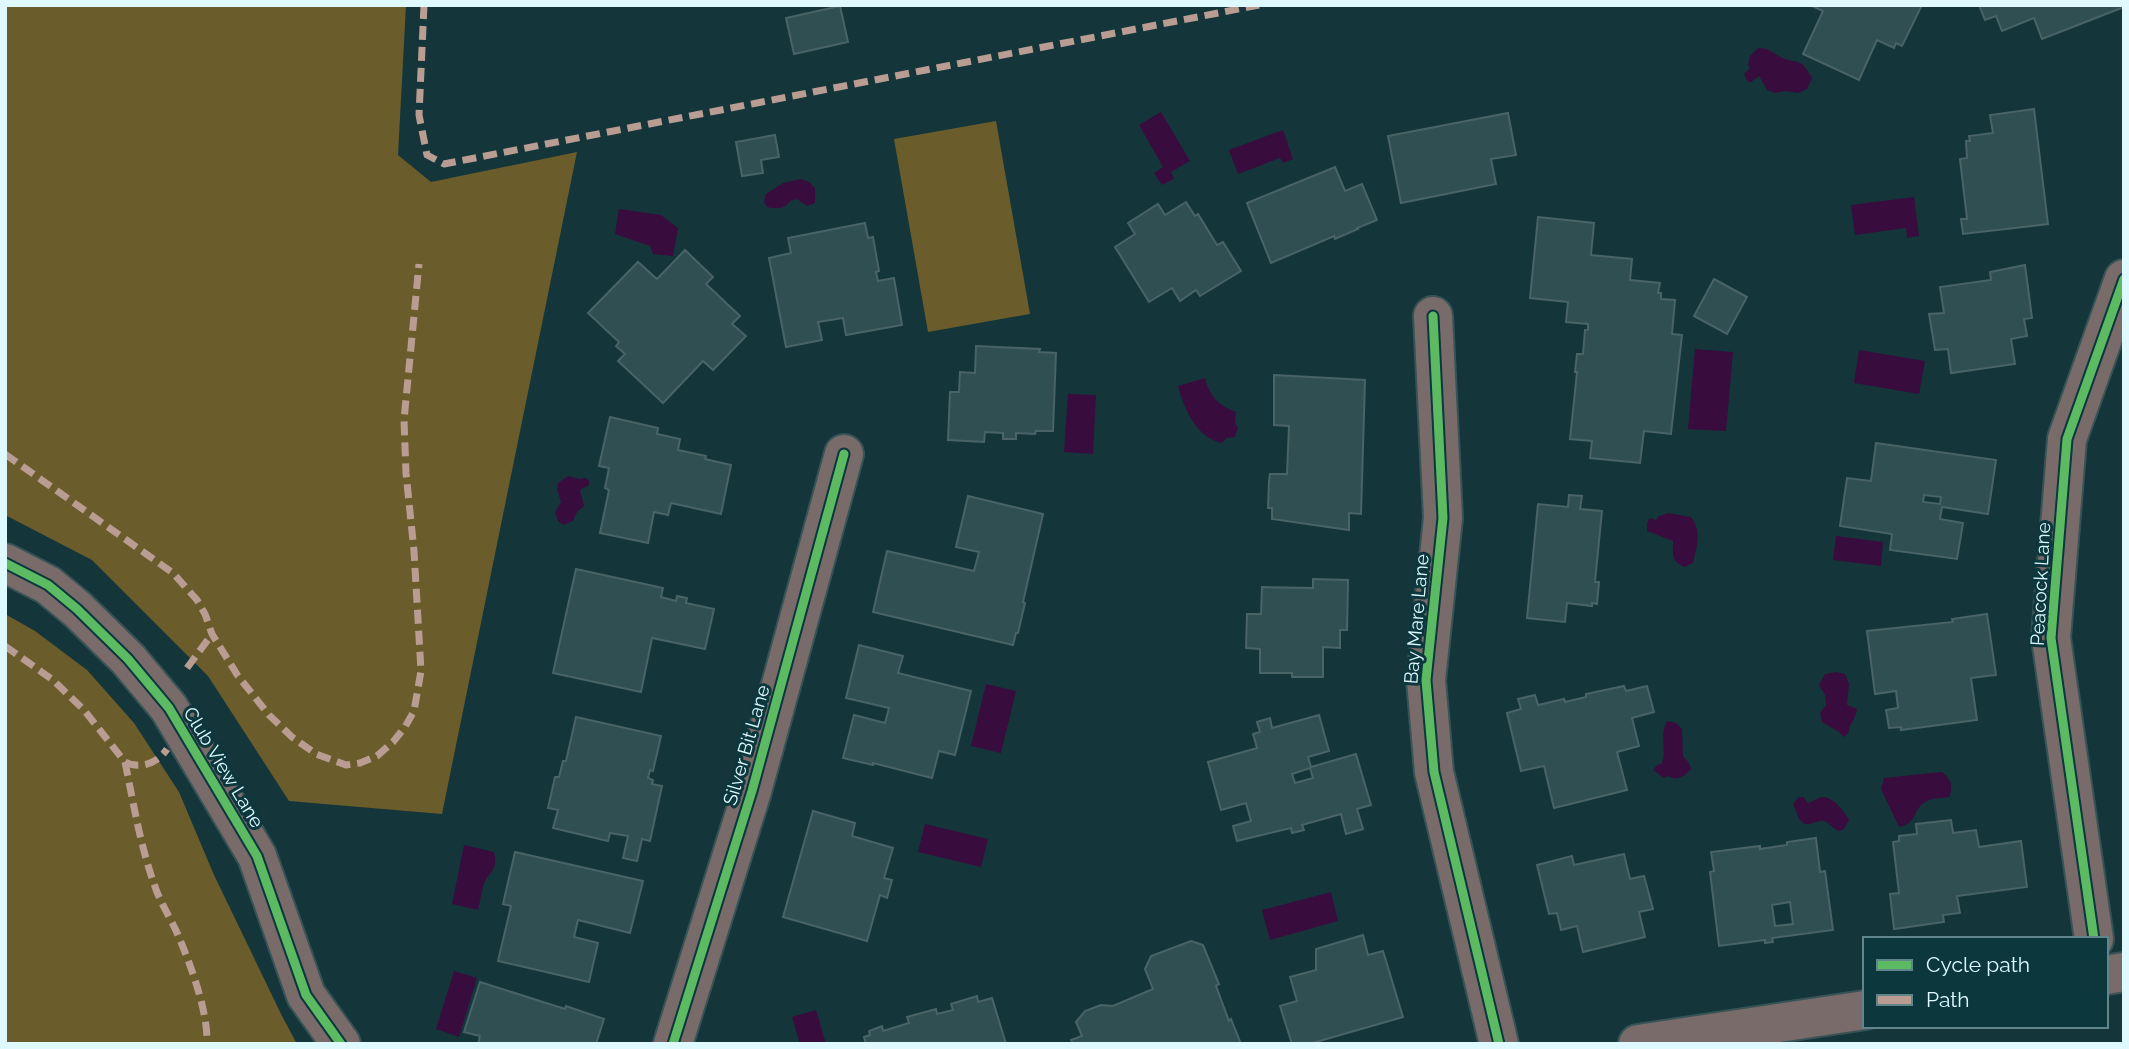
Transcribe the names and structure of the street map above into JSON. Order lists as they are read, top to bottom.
{
  "streets": {
    "street": [
      "Peacock Lane",
      "Bay Mare Lane",
      "Silver Bit Lane",
      "Club View Lane"
    ]
  },
  "legend": ["Cycle path", "Path"]
}
